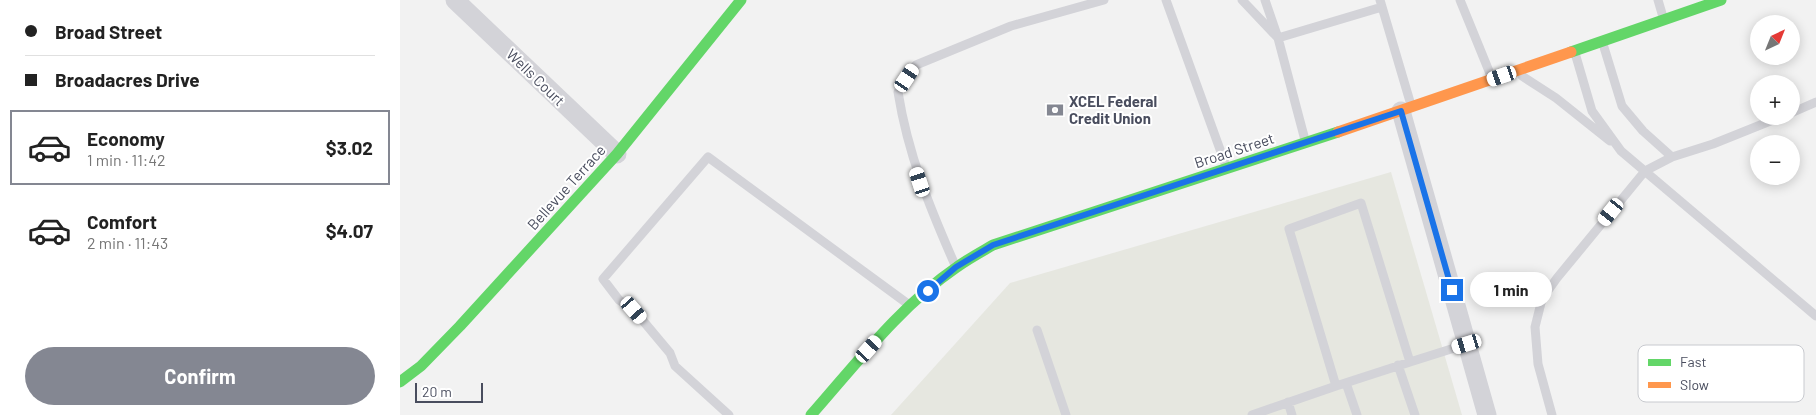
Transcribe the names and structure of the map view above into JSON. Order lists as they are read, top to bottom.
{
  "streets": {
    "main road": ["Broad Street", "Bellevue Terrace"],
    "street": ["Wells Court"]
  },
  "crossings": [
    ["Wells Court", "Bellevue Terrace"]
  ],
  "places": {
    "bank": ["XCEL Federal Credit Union"]
  },
  "legend": ["Fast", "Slow"],
  "scale_bar": "20 m",
  "north": "top right",
  "page": {
    "banner": ["Broad Street", "Broadacres Drive"],
    "map_buttons": ["+", "−"],
    "list": [
      {
        "name": "Economy",
        "note": "1 min · 11:42",
        "value": "$3.02"
      },
      {
        "name": "Comfort",
        "note": "2 min · 11:43",
        "value": "$4.07"
      }
    ],
    "bubble": "1 min",
    "buttons": "Confirm",
    "scale": "20 m"
  }
}
